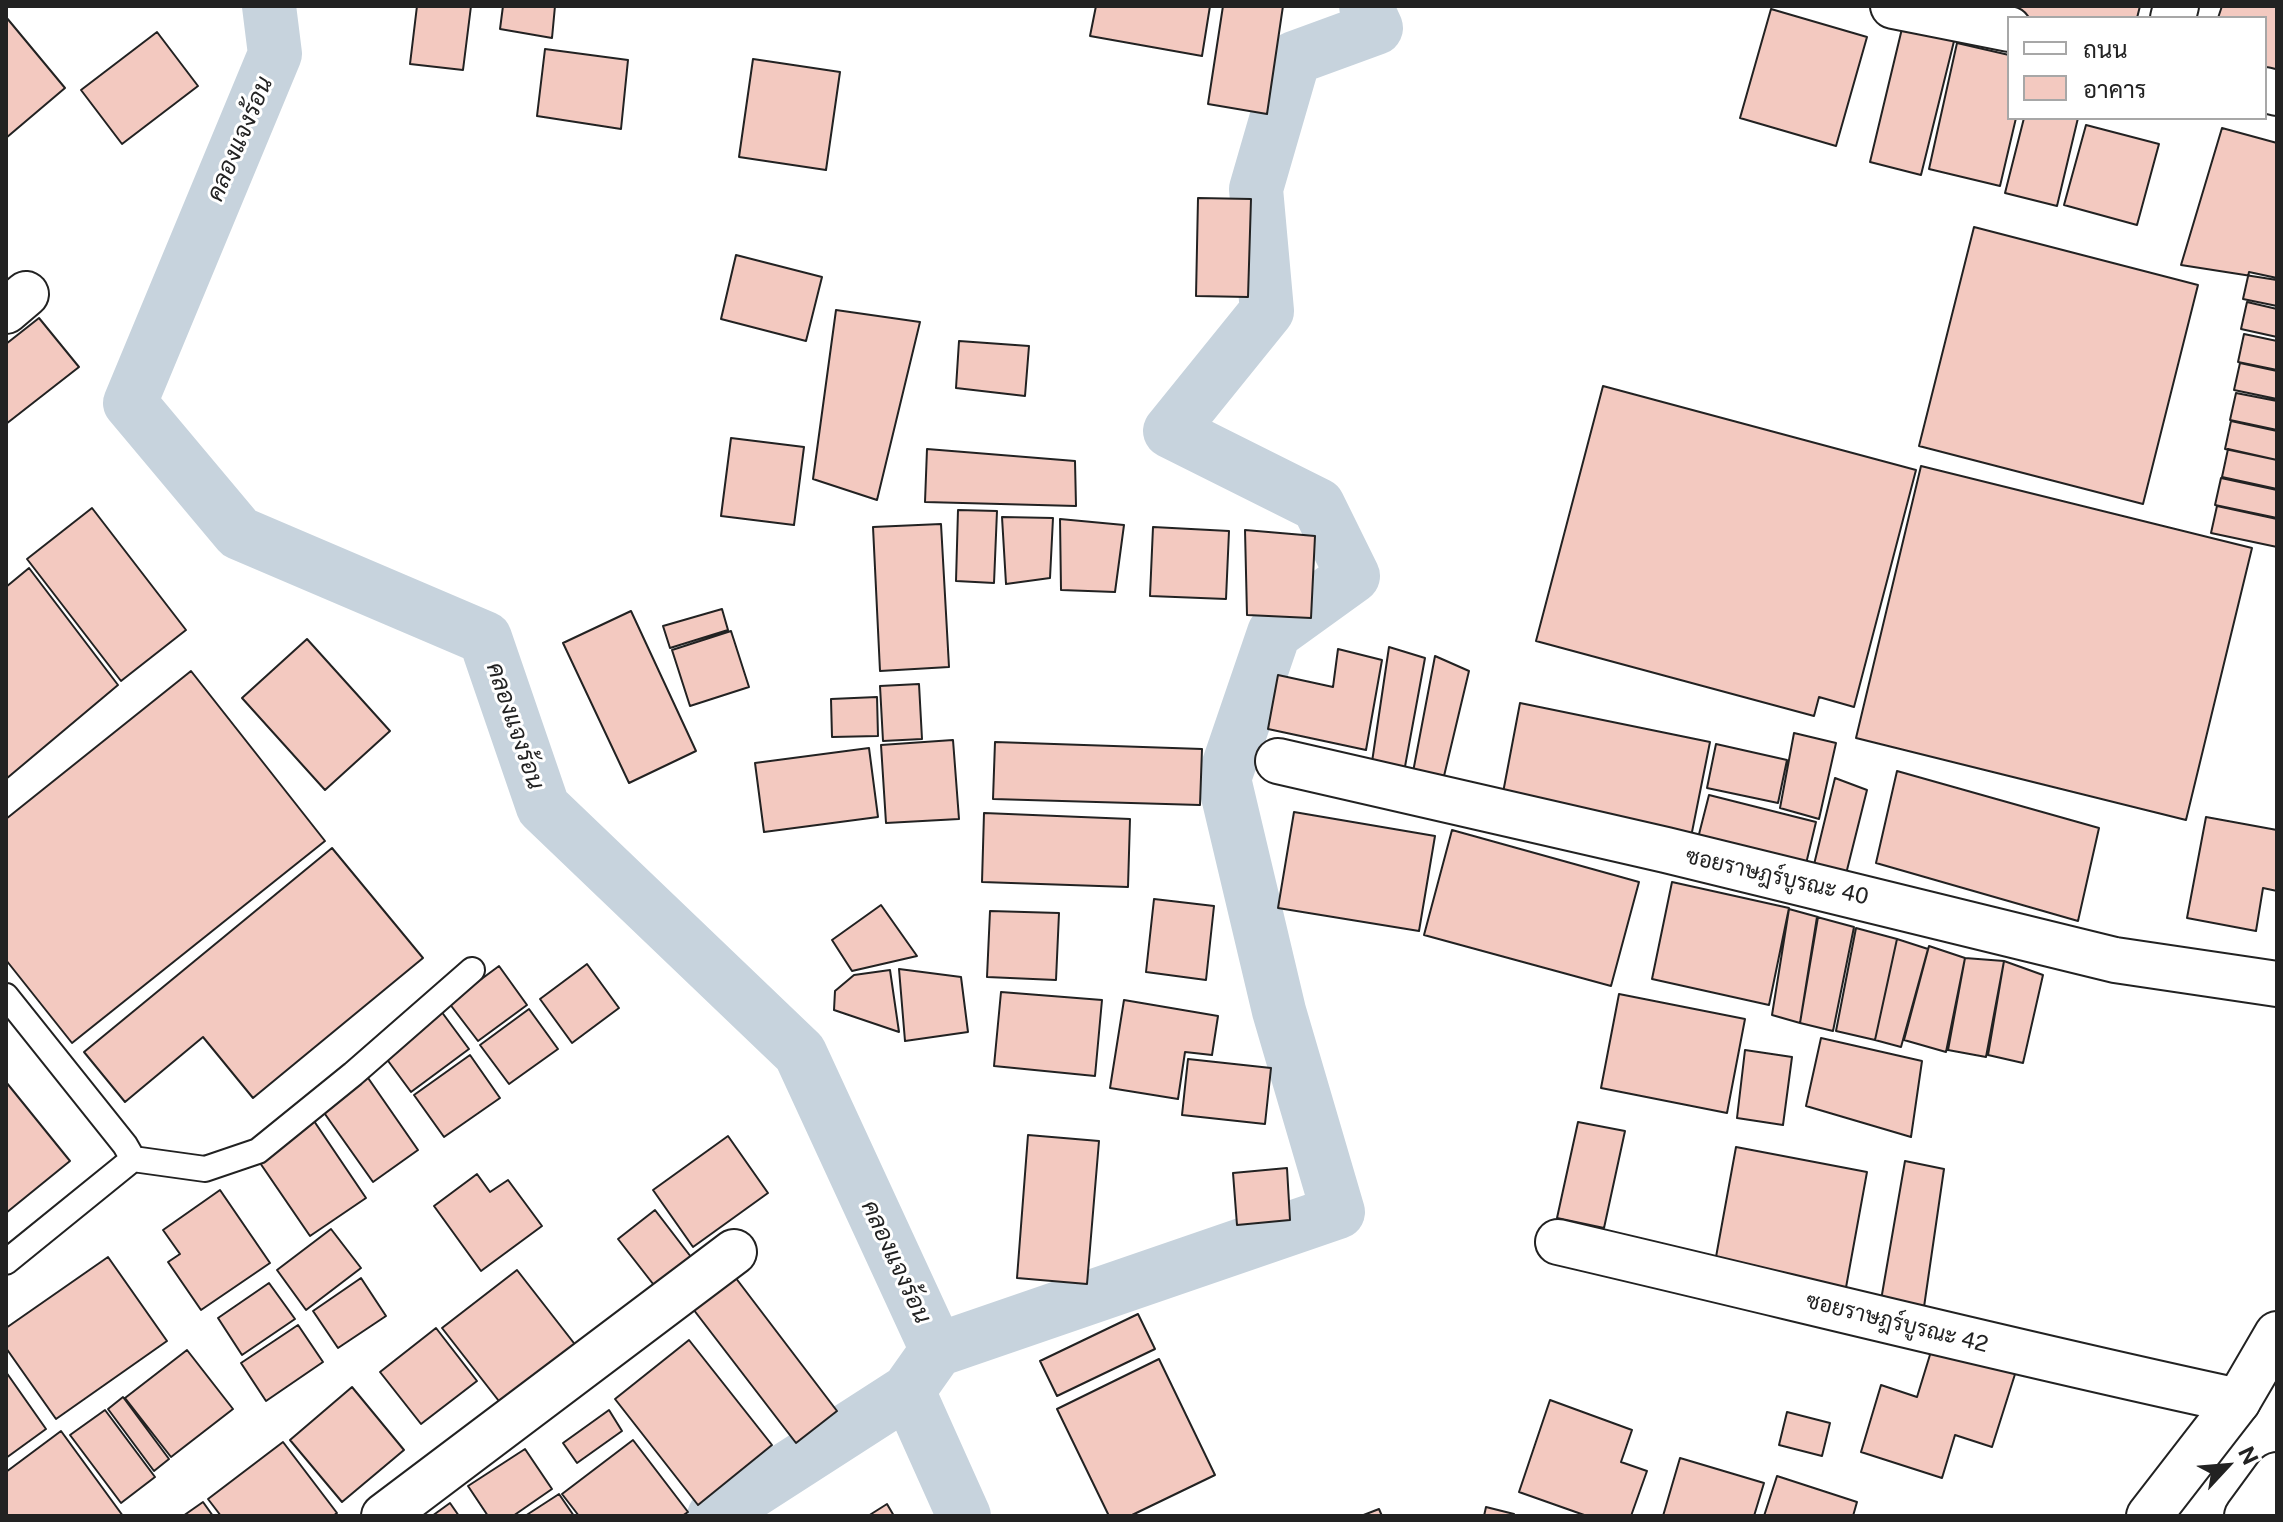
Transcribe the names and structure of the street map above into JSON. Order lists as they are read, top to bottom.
{
  "streets": {
    "street": ["ซอยราษฎร์บูรณะ 40", "ซอยราษฎร์บูรณะ 42"]
  },
  "water": ["คลองแจงร้อน"],
  "legend": ["ถนน", "อาคาร"],
  "north": "top right"
}
